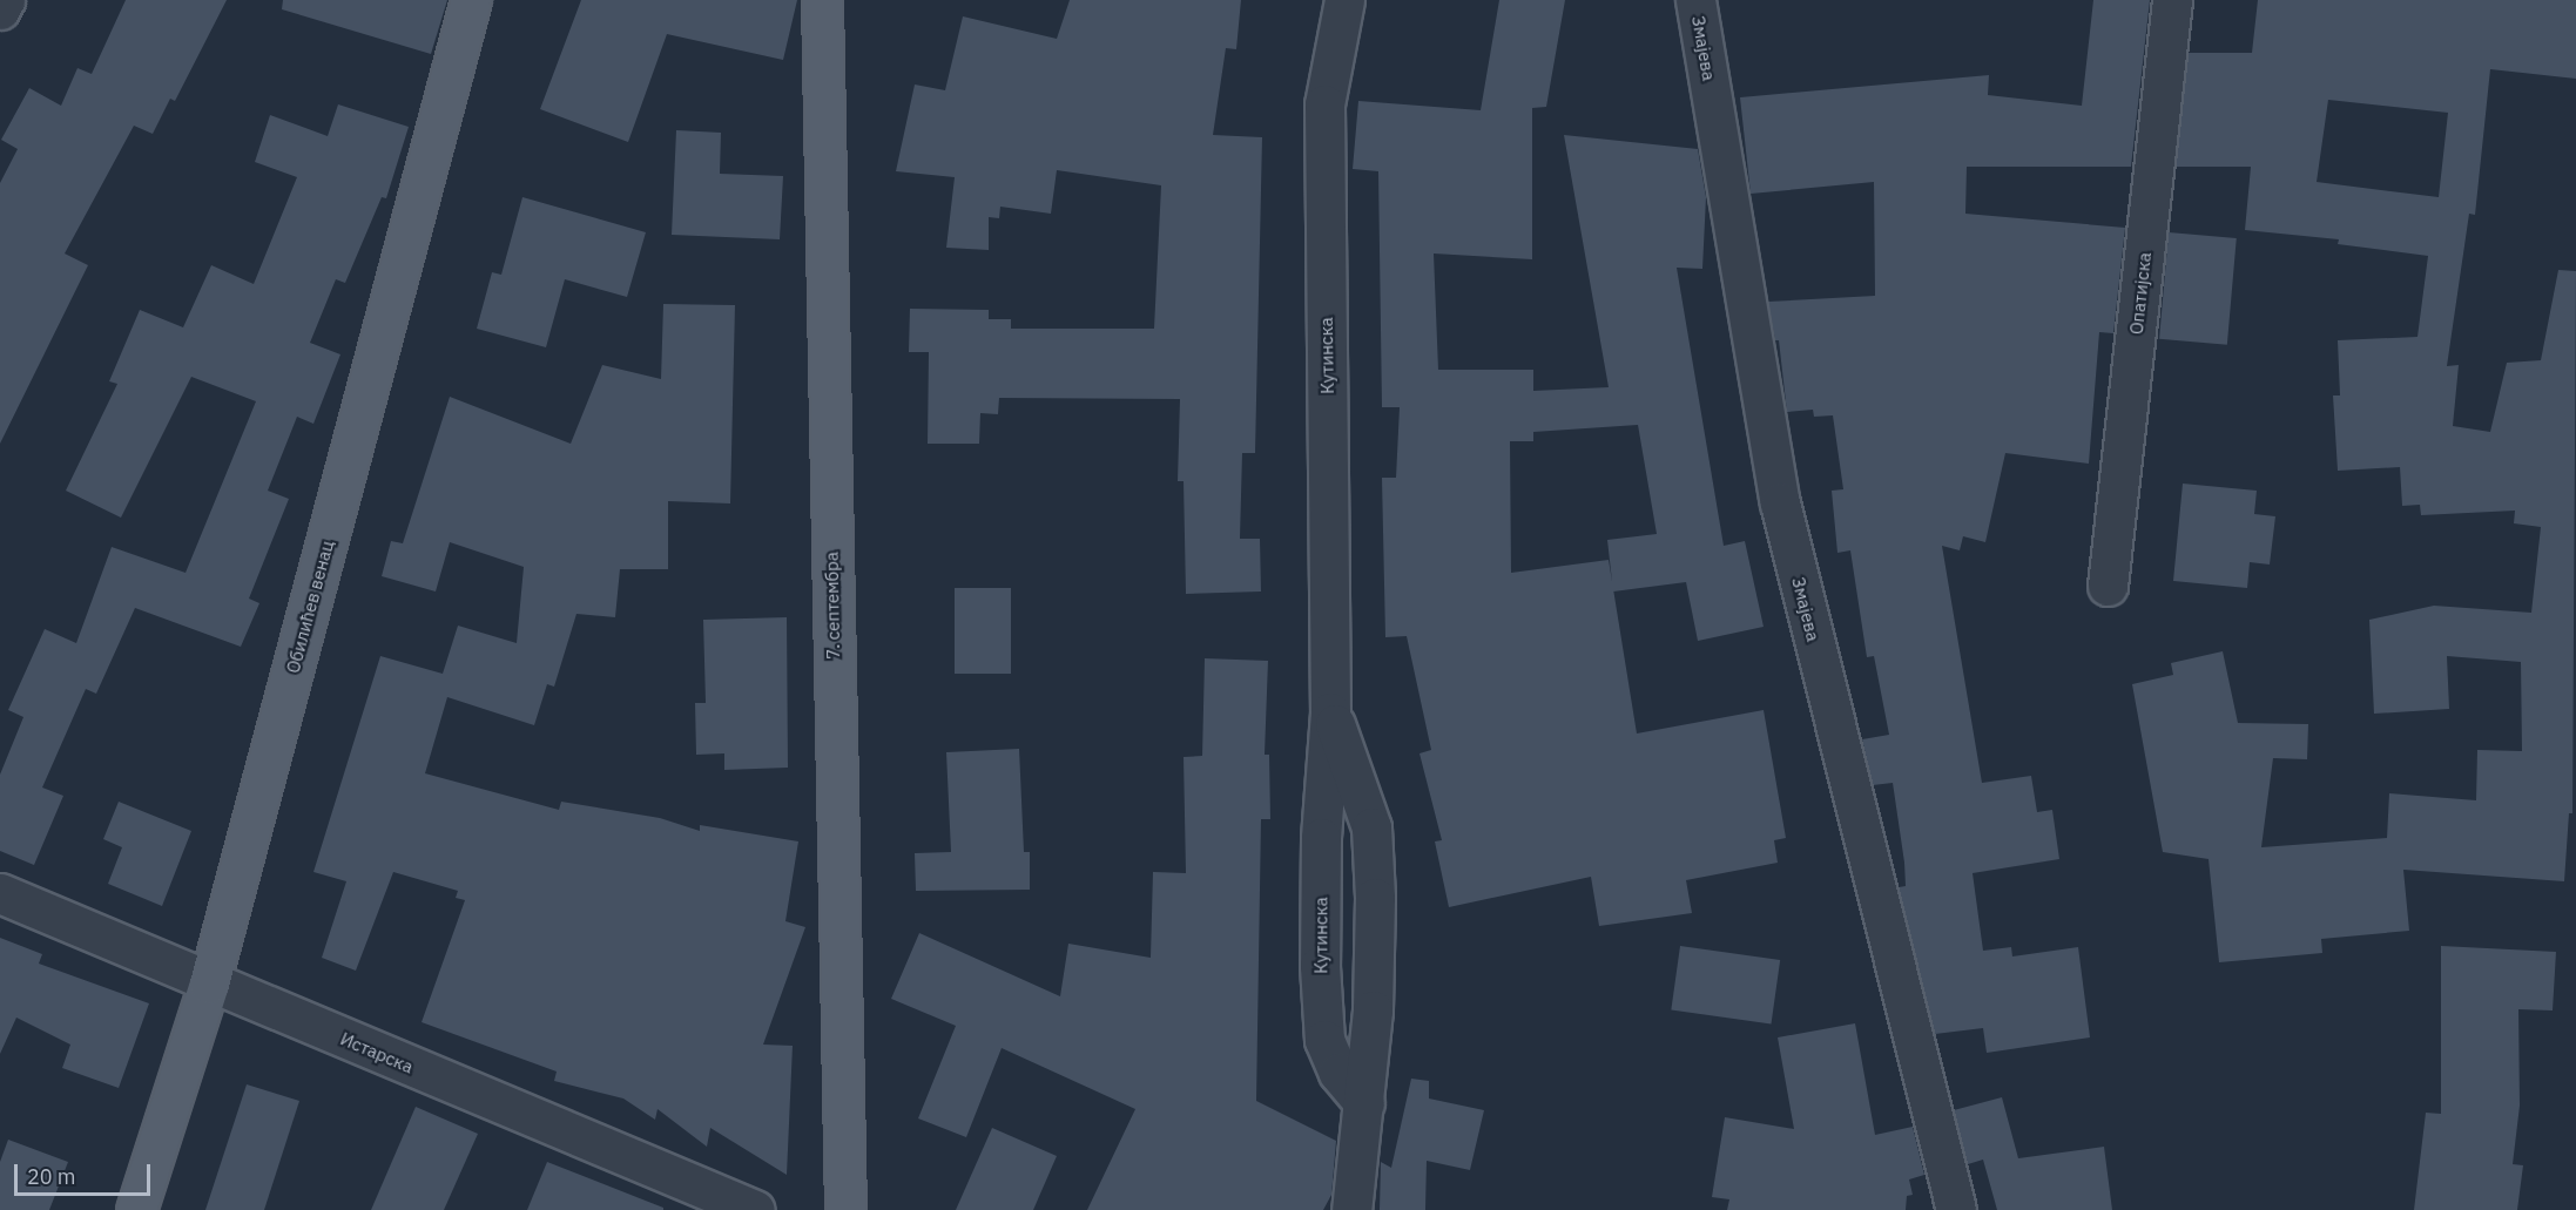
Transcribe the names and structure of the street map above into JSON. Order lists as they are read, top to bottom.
{
  "streets": {
    "main road": ["7. септембра", "Обилићев венац"],
    "street": [
      "Змајева",
      "Опатијска",
      "Кутинска",
      "Истарска"
    ]
  },
  "crossings": [
    ["Обилићев венац", "Истарска"]
  ],
  "scale_bar": "20 m"
}
